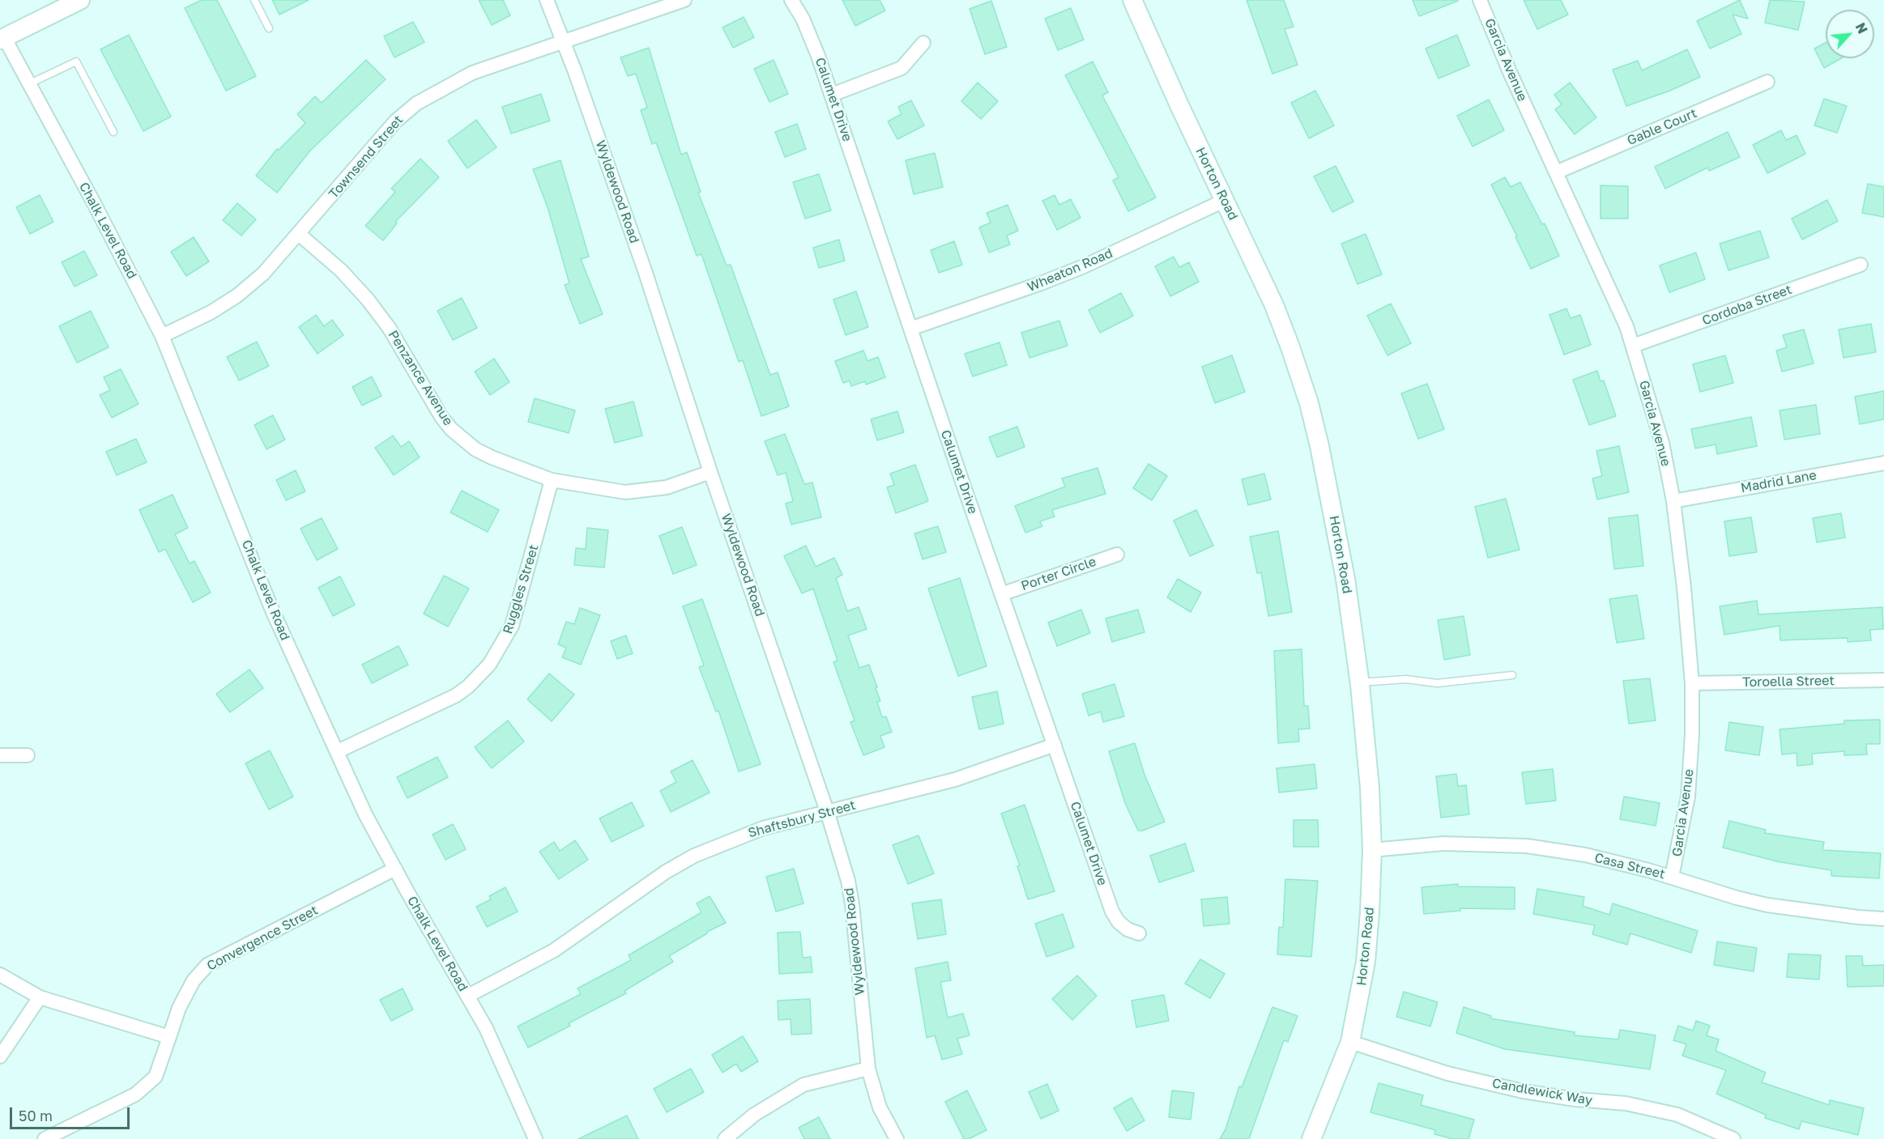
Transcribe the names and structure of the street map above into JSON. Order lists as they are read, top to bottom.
{
  "streets": {
    "street": [
      "Garcia Avenue",
      "Calumet Drive",
      "Gable Court",
      "Townsend Street",
      "Horton Road",
      "Wyldewood Road",
      "Chalk Level Road",
      "Wheaton Road",
      "Cordoba Street",
      "Penzance Avenue",
      "Madrid Lane",
      "Porter Circle",
      "Ruggles Street",
      "Toroella Street",
      "Shaftsbury Street",
      "Casa Street",
      "Convergence Street",
      "Candlewick Way"
    ]
  },
  "crossings": [
    ["Garcia Avenue", "Gable Court"],
    ["Garcia Avenue", "Cordoba Street"],
    ["Garcia Avenue", "Madrid Lane"],
    ["Garcia Avenue", "Toroella Street"],
    ["Garcia Avenue", "Casa Street"],
    ["Calumet Drive", "Wheaton Road"],
    ["Calumet Drive", "Porter Circle"],
    ["Calumet Drive", "Shaftsbury Street"],
    ["Townsend Street", "Wyldewood Road"],
    ["Townsend Street", "Chalk Level Road"],
    ["Townsend Street", "Penzance Avenue"],
    ["Horton Road", "Wheaton Road"],
    ["Horton Road", "Casa Street"],
    ["Horton Road", "Candlewick Way"],
    ["Wyldewood Road", "Penzance Avenue"],
    ["Wyldewood Road", "Shaftsbury Street"],
    ["Chalk Level Road", "Ruggles Street"],
    ["Chalk Level Road", "Shaftsbury Street"],
    ["Chalk Level Road", "Convergence Street"],
    ["Penzance Avenue", "Ruggles Street"]
  ],
  "scale_bar": "50 m",
  "north": "top right"
}
